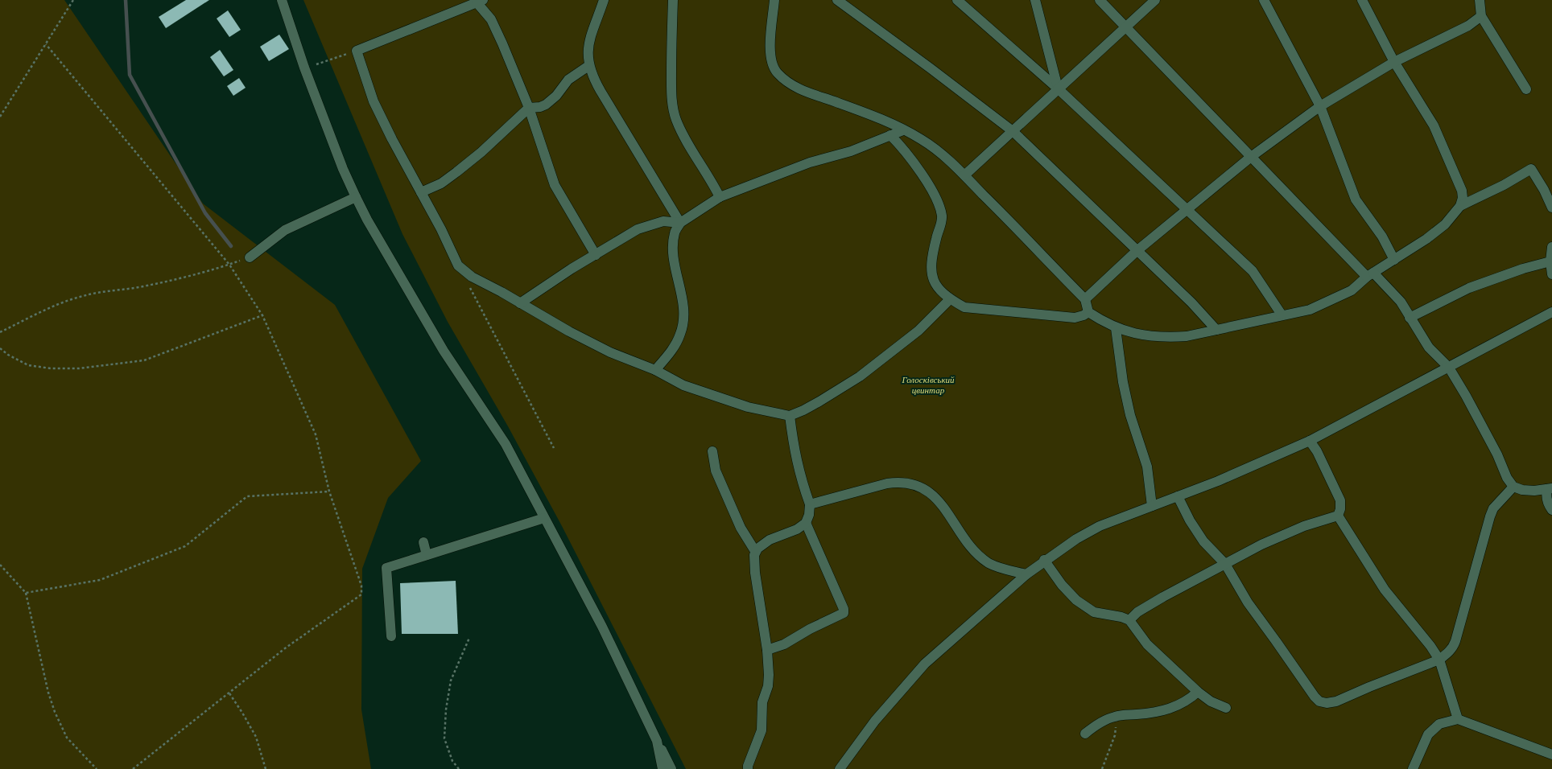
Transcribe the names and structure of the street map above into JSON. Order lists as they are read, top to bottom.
{
  "parks": ["Голосківський цвинтар"]
}
